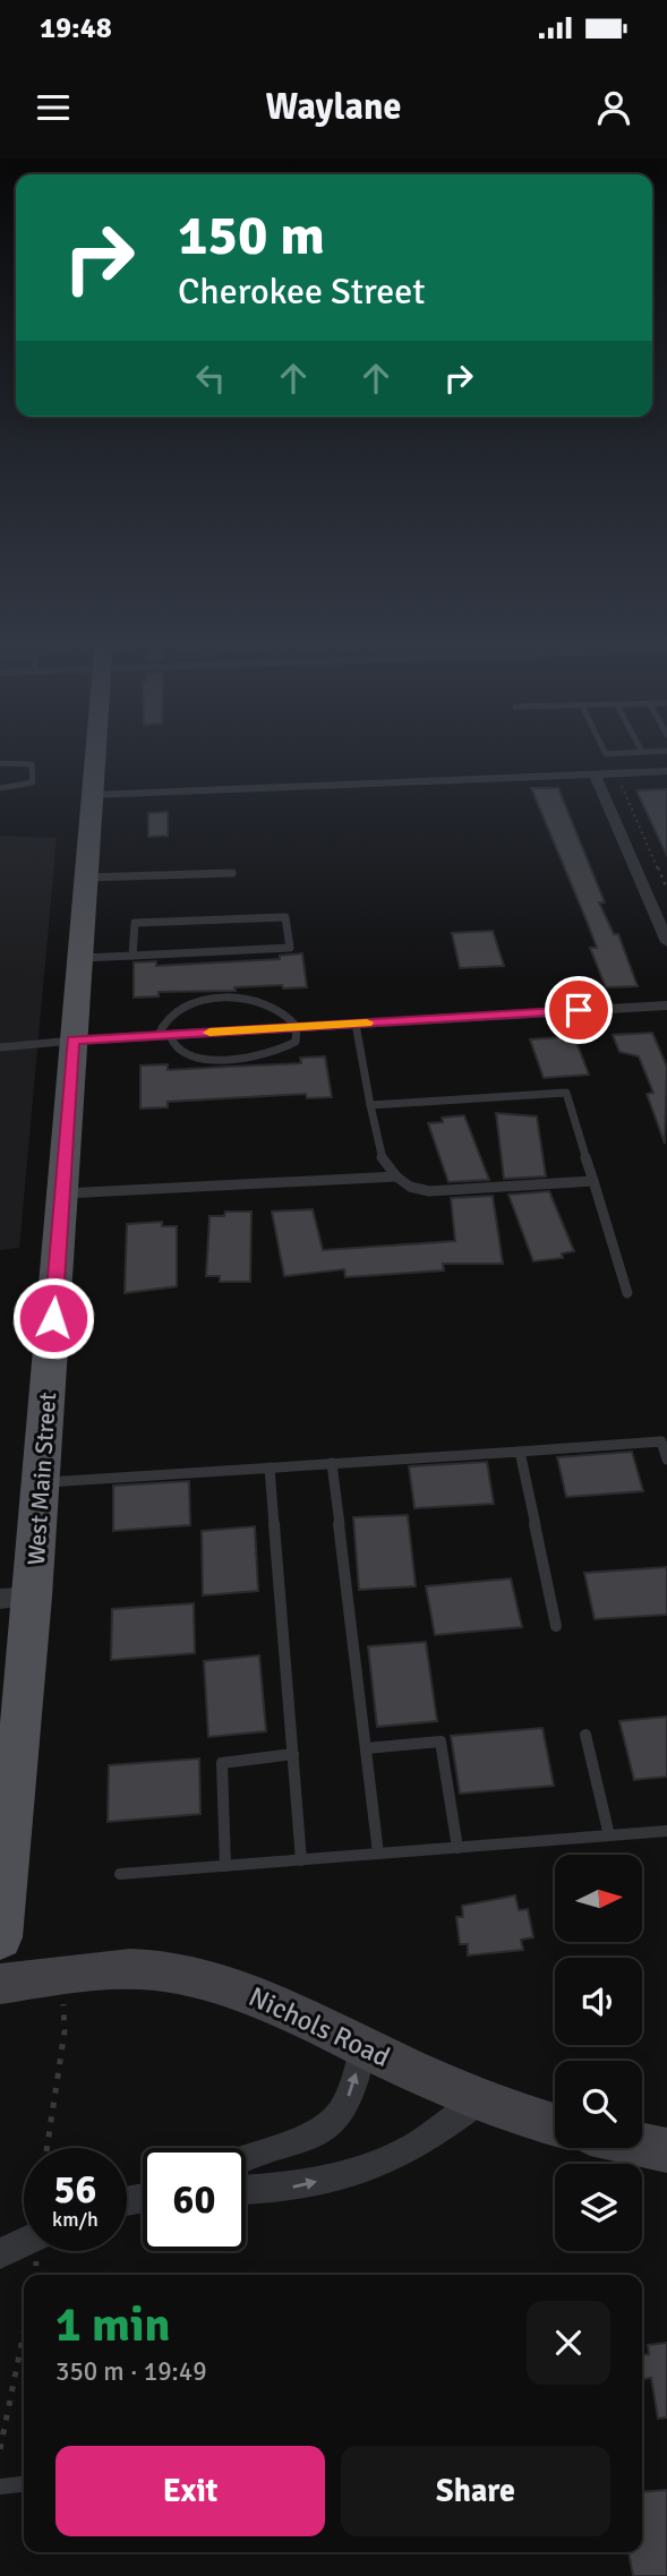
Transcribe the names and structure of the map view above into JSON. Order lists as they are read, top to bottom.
{
  "streets": {
    "main road": ["West Main Street"],
    "street": ["Nichols Road"]
  },
  "north": "right",
  "page": {
    "status": "19:48",
    "header": "Waylane",
    "turn": ["150 m", "Cherokee Street"],
    "speed": "56 km/h",
    "limit": "60",
    "heading": ["1 min", "350 m · 19:49"],
    "buttons": ["Exit", "Share"]
  }
}
